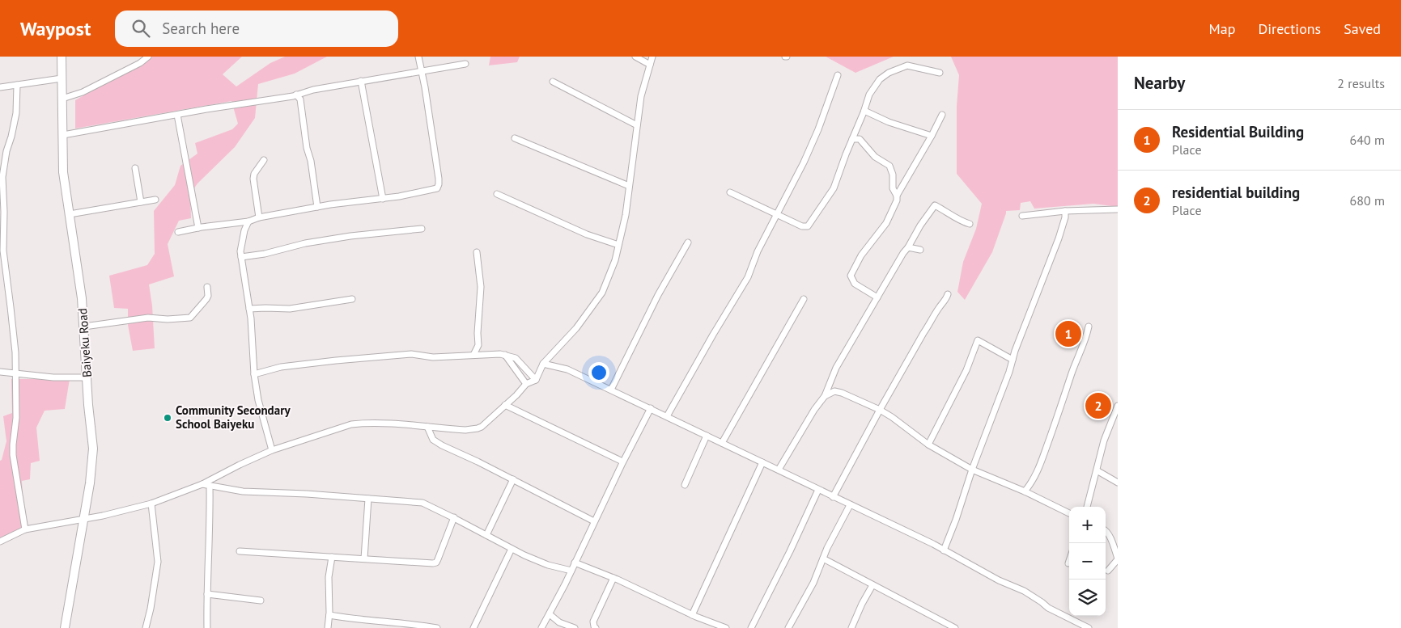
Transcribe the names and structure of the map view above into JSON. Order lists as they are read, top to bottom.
{
  "streets": {
    "main road": ["Baiyeku Road"]
  },
  "places": ["Community Secondary School Baiyeku"],
  "page": {
    "header": "Waypost",
    "search": "Search here",
    "nav": ["Map", "Directions", "Saved"],
    "heading": ["Nearby", "2 results"],
    "list": [
      {
        "mark": "1",
        "name": "Residential Building",
        "note": "Place",
        "value": "640 m"
      },
      {
        "mark": "2",
        "name": "residential building",
        "note": "Place",
        "value": "680 m"
      }
    ],
    "pins": ["1", "2"],
    "map_buttons": ["+", "−"]
  }
}
